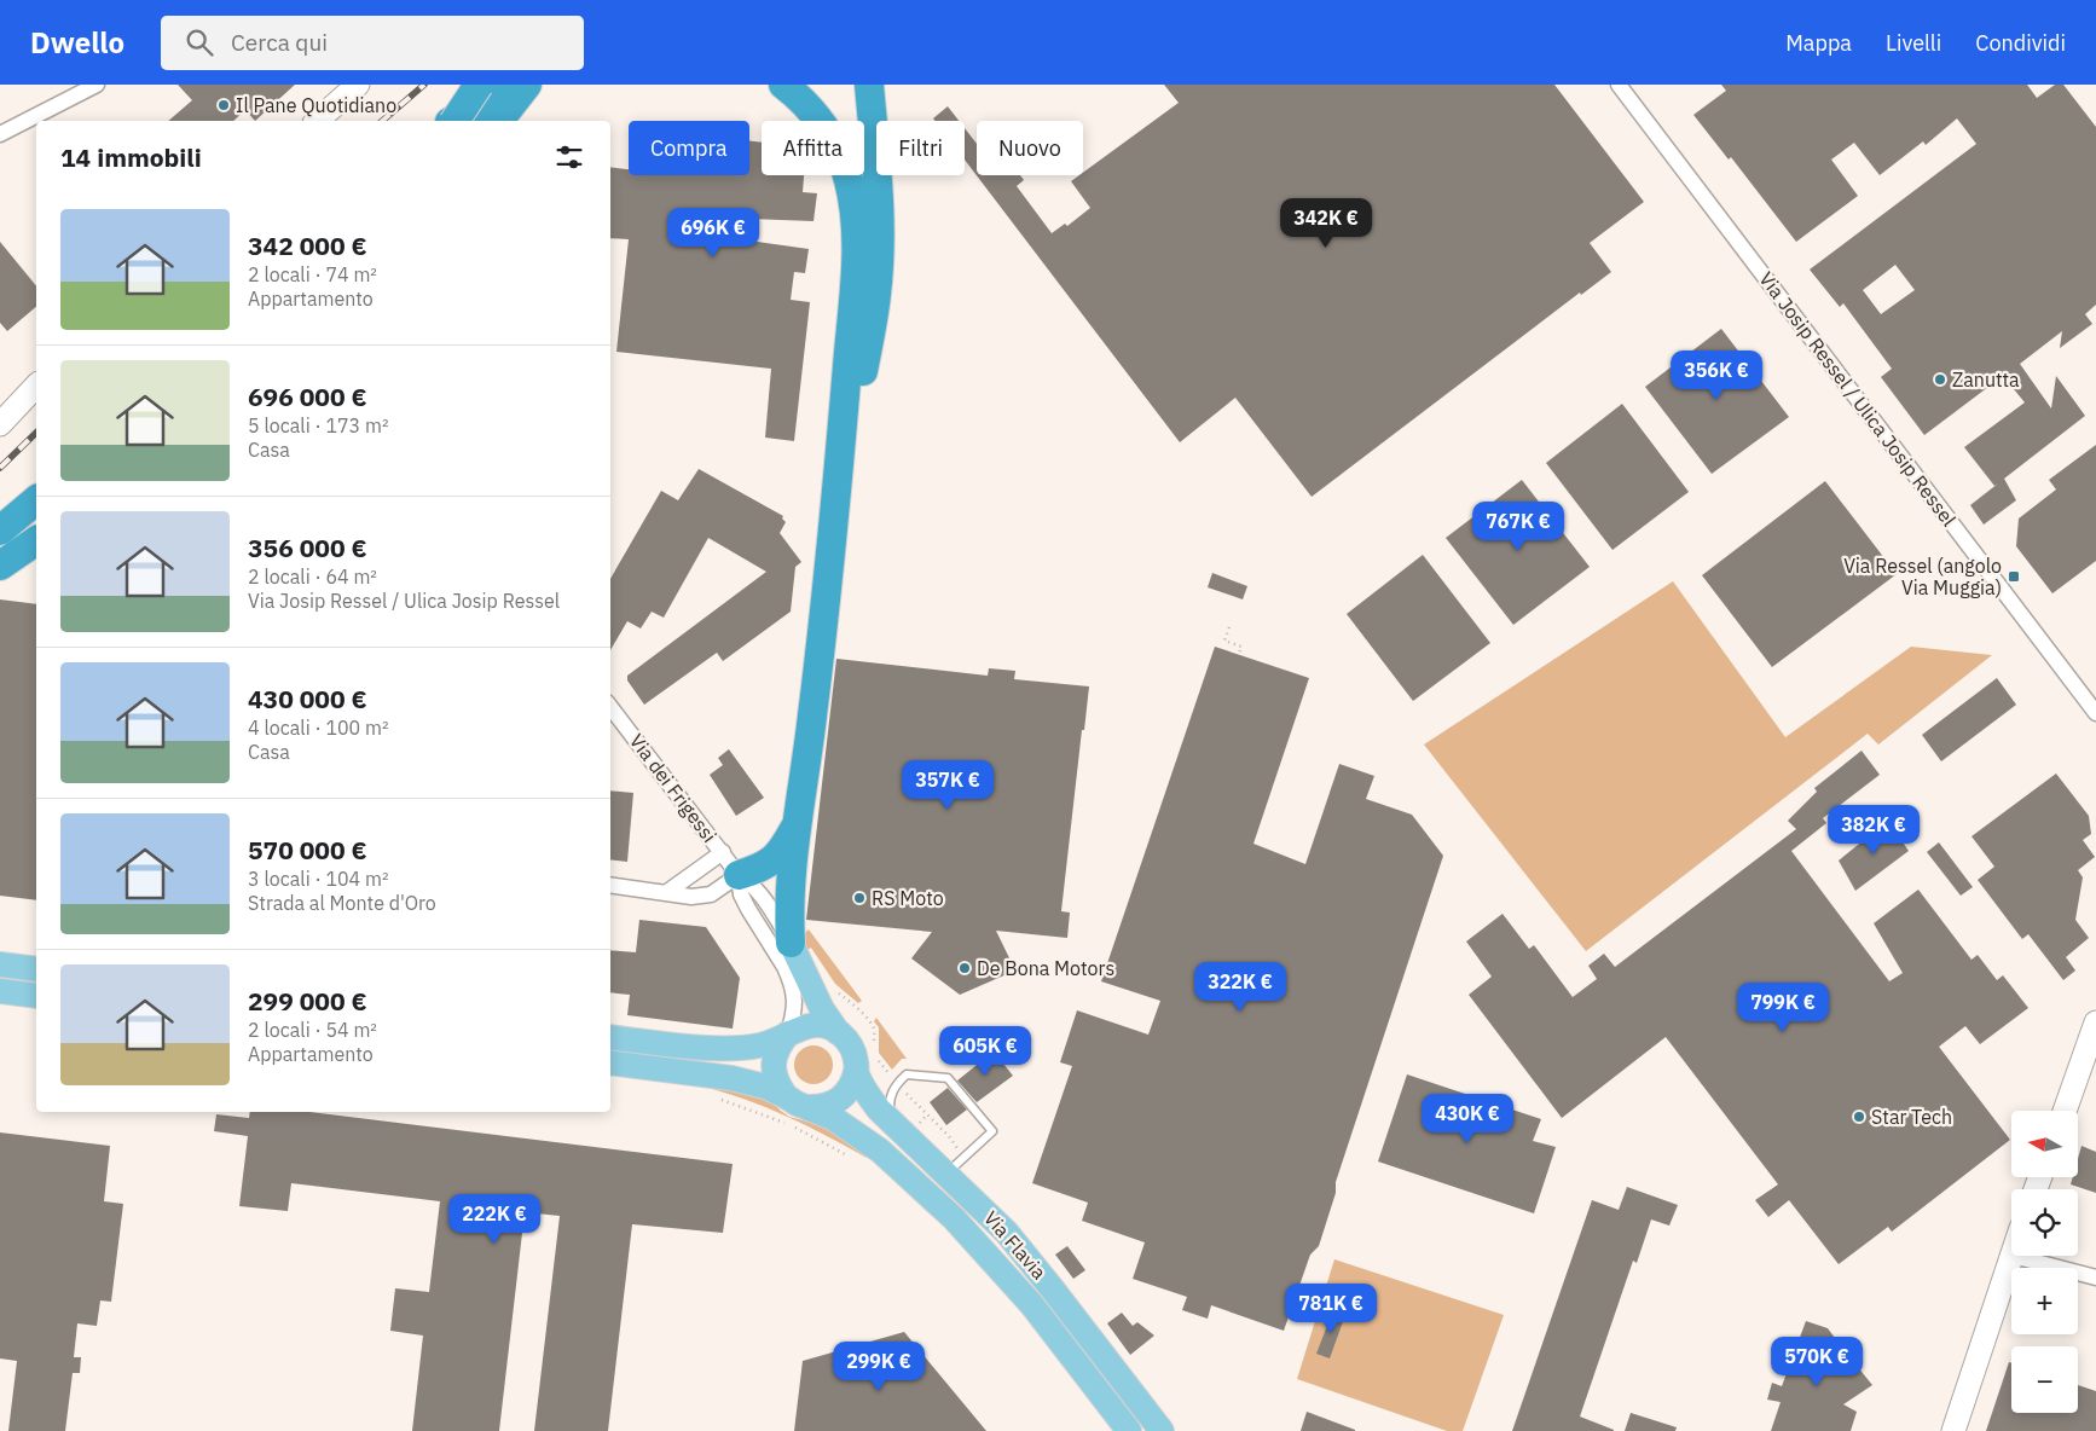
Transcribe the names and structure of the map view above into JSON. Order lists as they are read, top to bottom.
{
  "streets": {
    "main road": ["Via Flavia"],
    "street": ["Via Josip Ressel / Ulica Josip Ressel", "Via dei Frigessi"]
  },
  "crossings": [
    ["Via dei Frigessi", "Via Flavia"]
  ],
  "places": {
    "other": [
      "Il Pane Quotidiano",
      "Zanutta",
      "RS Moto",
      "De Bona Motors",
      "Star Tech"
    ],
    "transit": ["Via Ressel (angolo Via Muggia)"]
  },
  "north": "left",
  "page": {
    "header": "Dwello",
    "search": "Cerca qui",
    "nav": ["Mappa", "Livelli", "Condividi"],
    "chip": [
      "Compra",
      "Affitta",
      "Filtri",
      "Nuovo"
    ],
    "heading": "14 immobili",
    "list": [
      {
        "name": "342 000 €",
        "note": "2 locali · 74 m² · Appartamento"
      },
      {
        "name": "696 000 €",
        "note": "5 locali · 173 m² · Casa"
      },
      {
        "name": "356 000 €",
        "note": "2 locali · 64 m² · Via Josip Ressel / Ulica Josip Ressel"
      },
      {
        "name": "430 000 €",
        "note": "4 locali · 100 m² · Casa"
      },
      {
        "name": "570 000 €",
        "note": "3 locali · 104 m² · Strada al Monte d'Oro"
      },
      {
        "name": "299 000 €",
        "note": "2 locali · 54 m² · Appartamento"
      }
    ],
    "price": [
      "342K €",
      "696K €",
      "356K €",
      "767K €",
      "357K €",
      "382K €",
      "322K €",
      "799K €",
      "605K €",
      "430K €",
      "222K €",
      "781K €",
      "570K €",
      "299K €"
    ],
    "map_buttons": ["+", "−"]
  }
}
